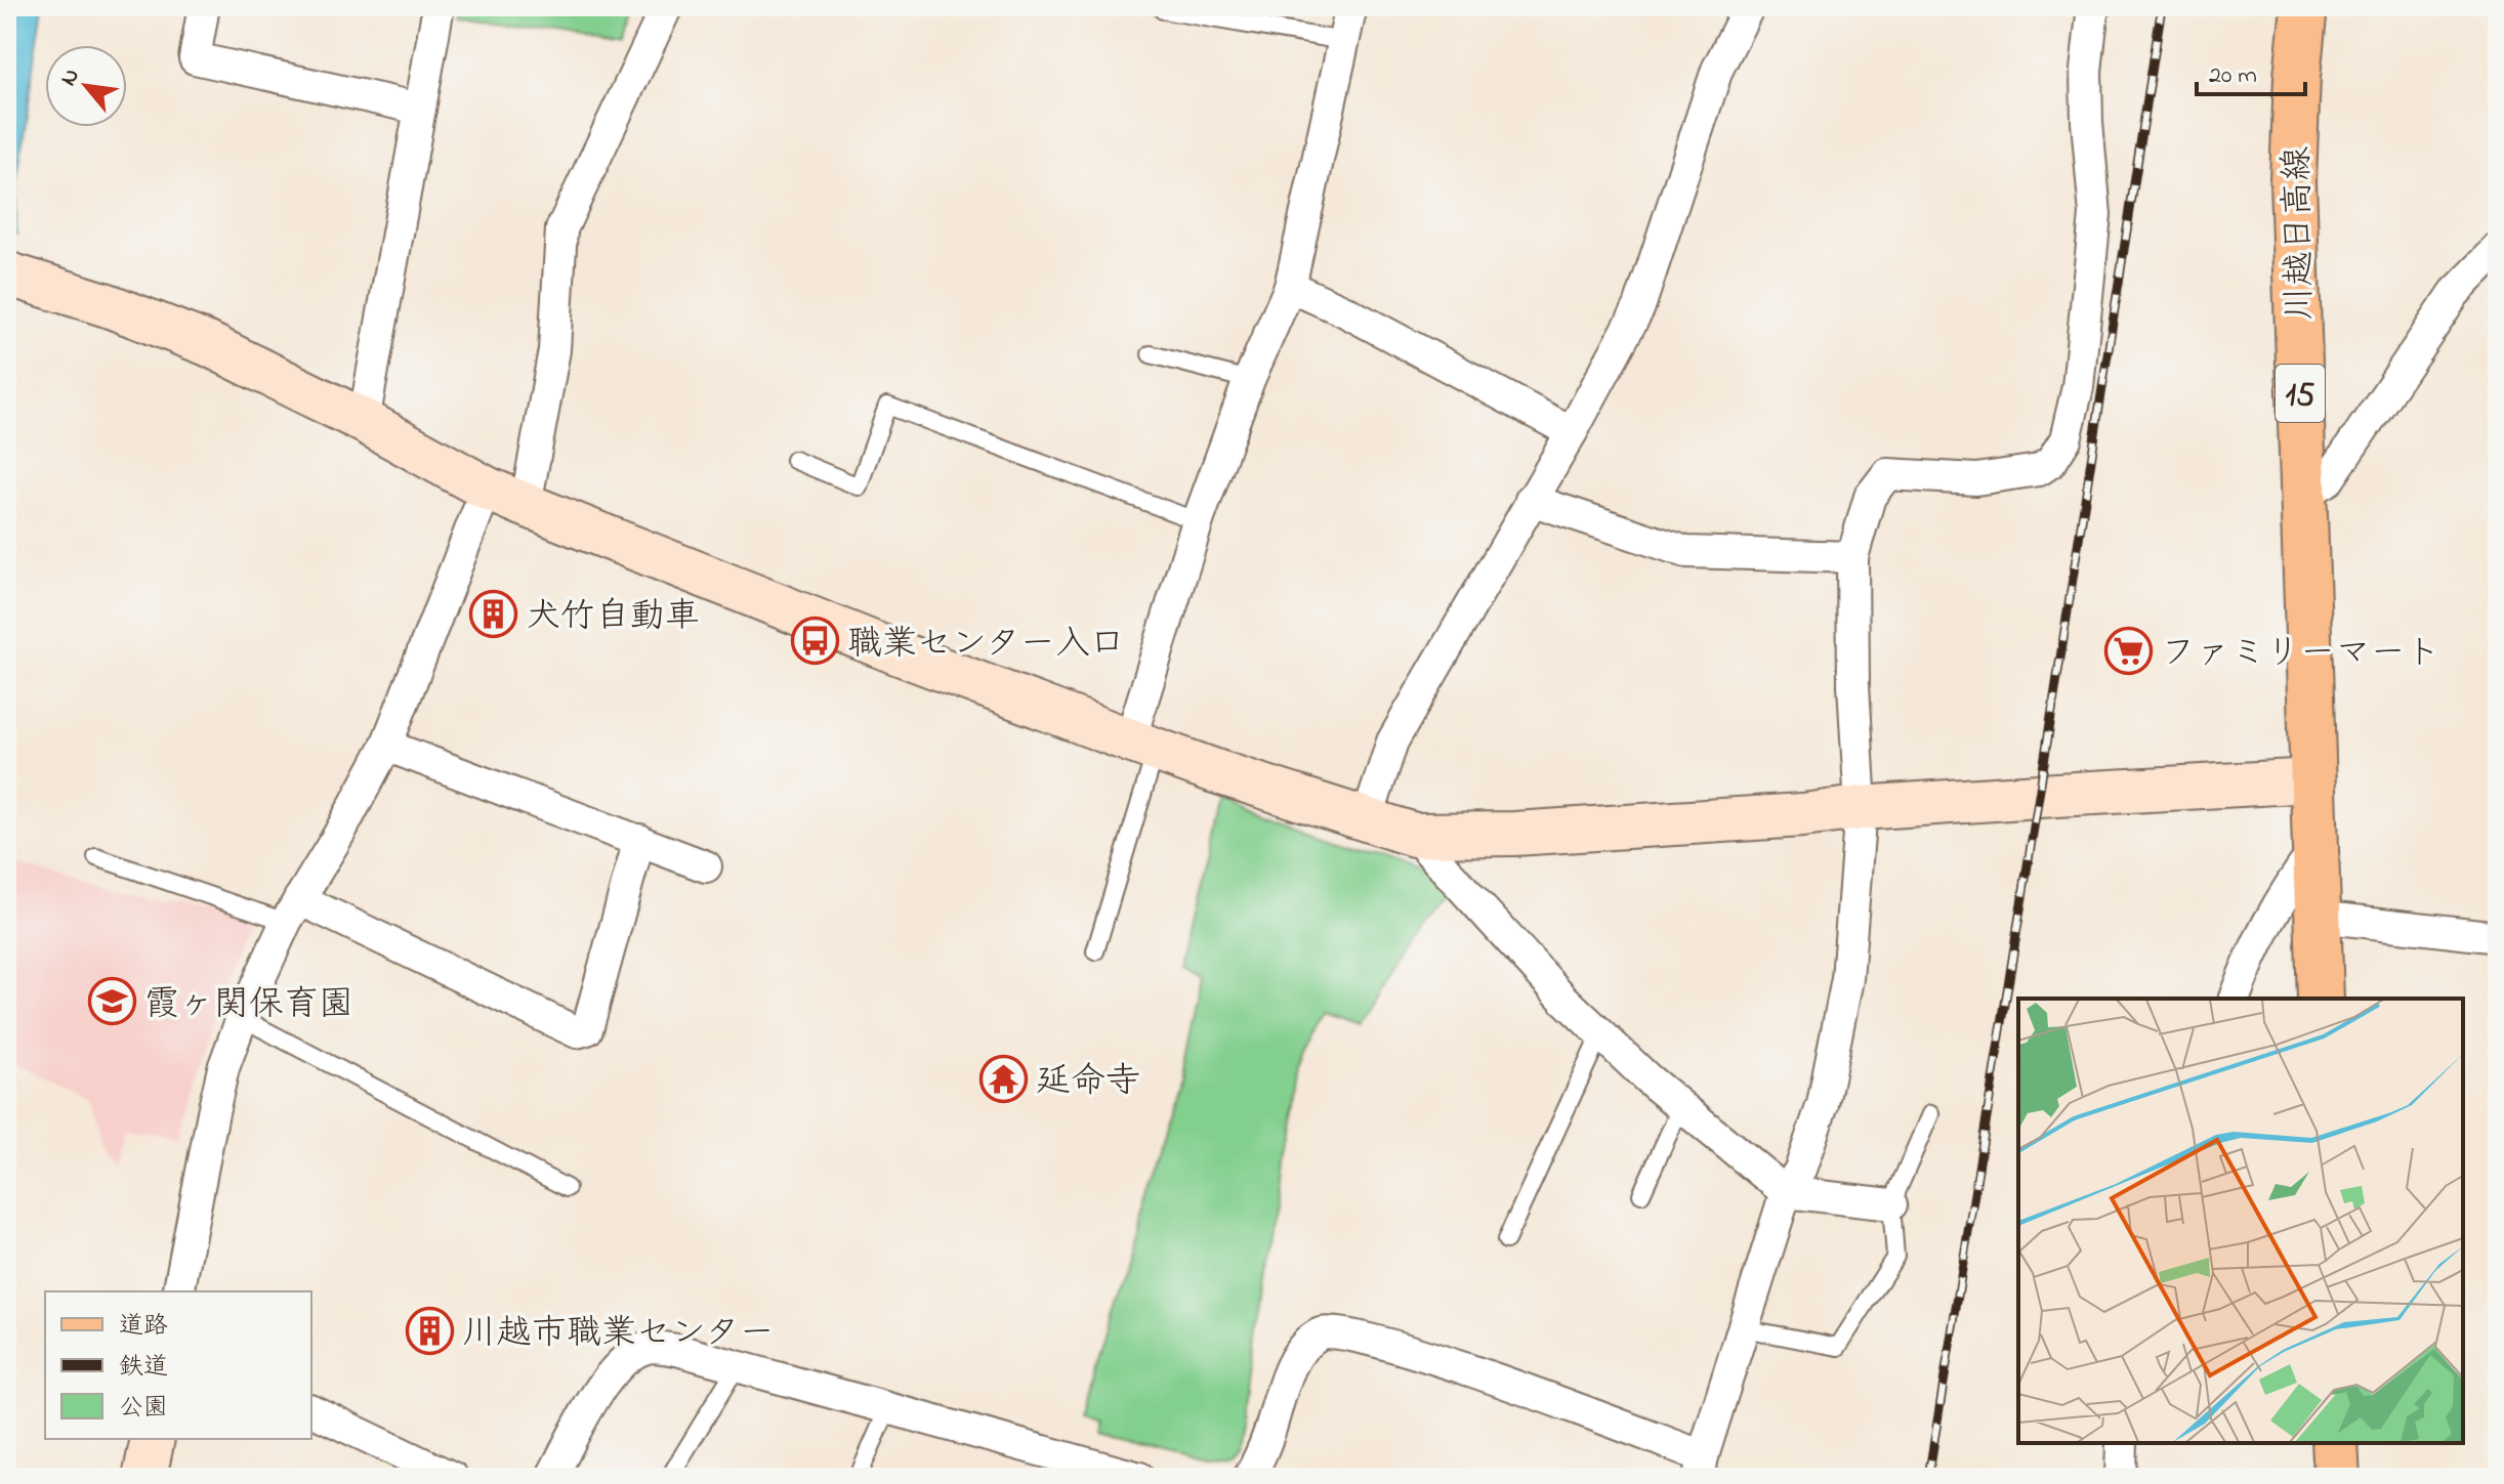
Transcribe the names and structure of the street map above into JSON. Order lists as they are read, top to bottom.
{
  "streets": {
    "main road": ["川越日高線", "15"]
  },
  "places": {
    "building": ["犬竹自動車", "川越市職業センター"],
    "bus stop": ["職業センター入口"],
    "supermarket": ["ファミリーマート"],
    "school or university": ["霞ヶ関保育園"],
    "temple": ["延命寺"]
  },
  "legend": ["道路", "鉄道", "公園"],
  "scale_bar": "20 m",
  "north": "top left"
}
